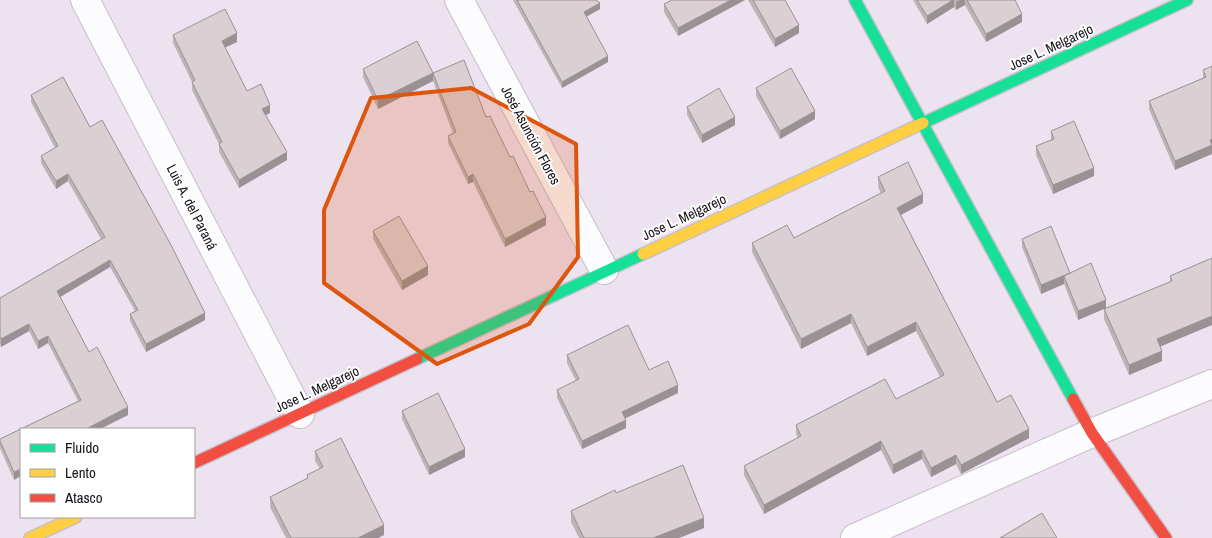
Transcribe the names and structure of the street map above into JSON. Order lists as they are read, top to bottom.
{
  "streets": {
    "street": ["Jose L. Melgarejo", "José Asunción Flores", "Luis A. del Paraná"]
  },
  "crossings": [
    ["Jose L. Melgarejo", "José Asunción Flores"],
    ["Jose L. Melgarejo", "Luis A. del Paraná"]
  ],
  "legend": ["Fluido", "Lento", "Atasco"]
}
